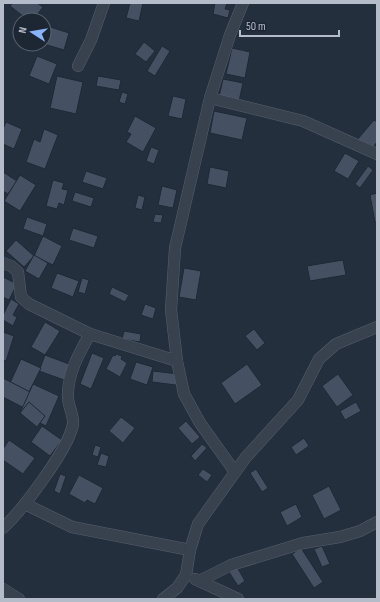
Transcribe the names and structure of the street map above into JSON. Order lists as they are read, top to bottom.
{
  "scale_bar": "50 m",
  "north": "left"
}
